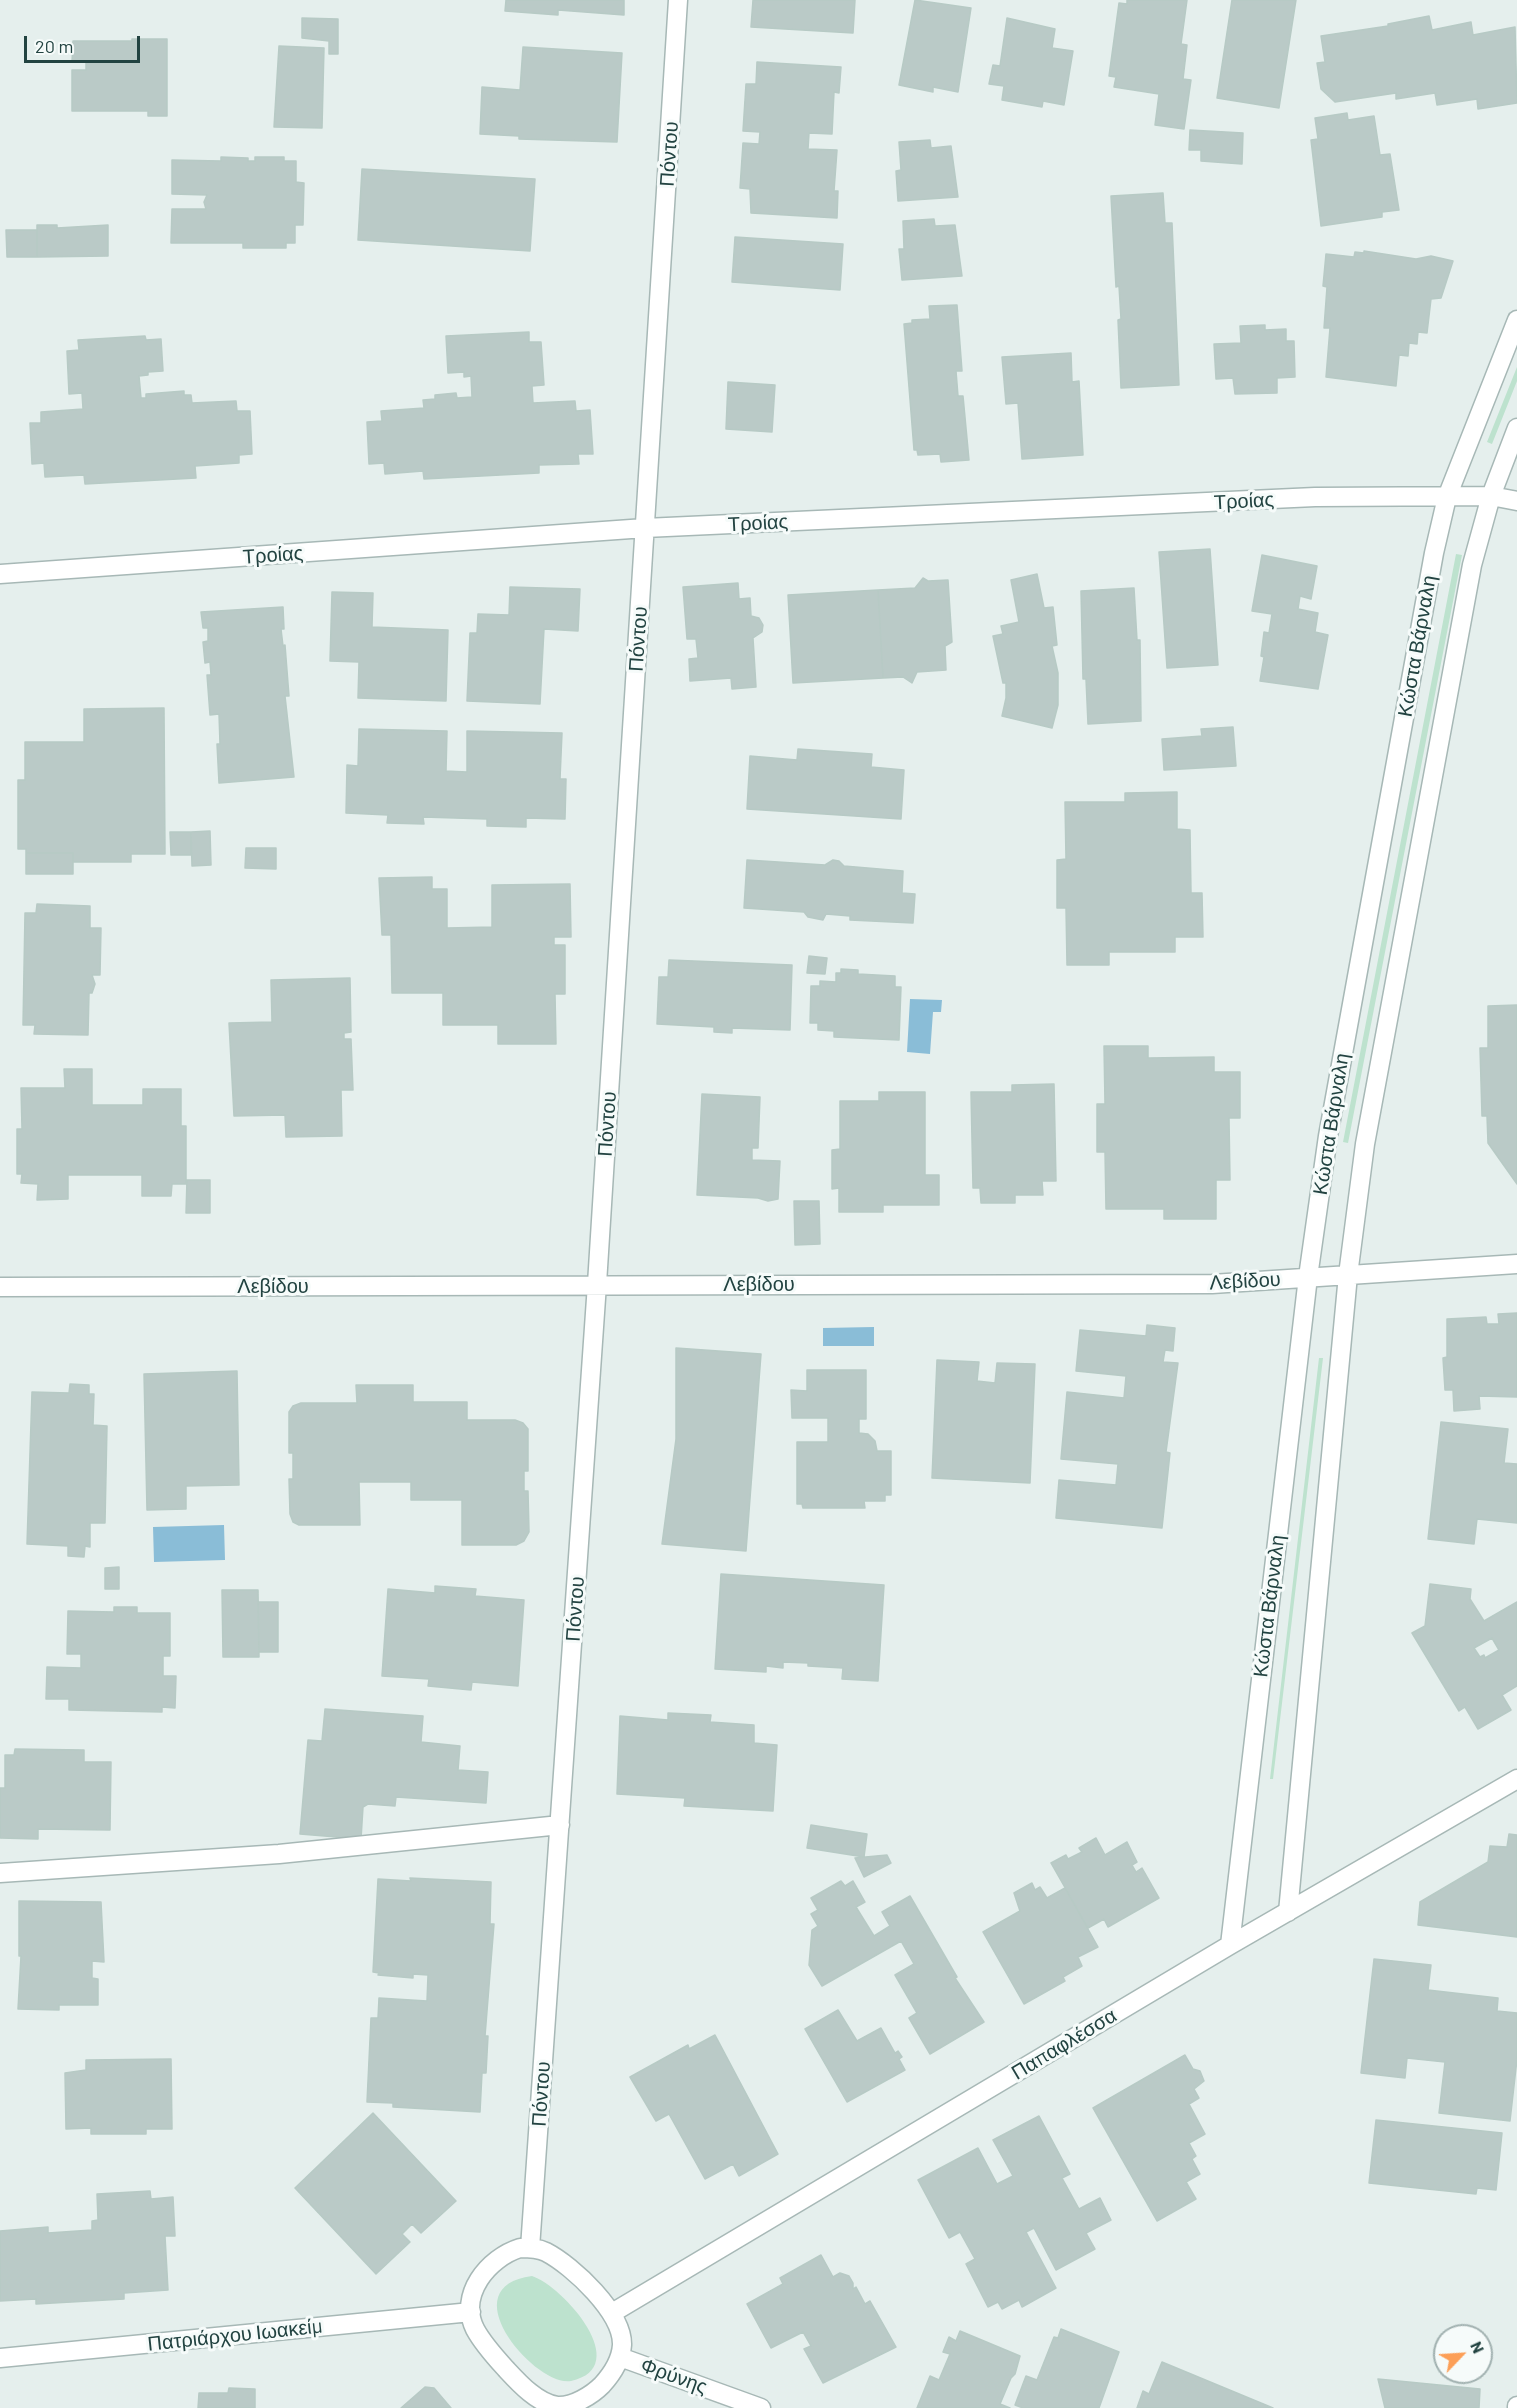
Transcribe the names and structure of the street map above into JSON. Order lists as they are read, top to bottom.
{
  "streets": {
    "street": [
      "Πόντου",
      "Τροίας",
      "Κώστα Βάρναλη",
      "Λεβίδου",
      "Παπαφλέσσα",
      "Πατριάρχου Ιωακείμ",
      "Φρύνης"
    ]
  },
  "crossings": [
    ["Πόντου", "Τροίας"],
    ["Πόντου", "Λεβίδου"],
    ["Πόντου", "Παπαφλέσσα"],
    ["Πόντου", "Πατριάρχου Ιωακείμ"],
    ["Πόντου", "Φρύνης"],
    ["Τροίας", "Κώστα Βάρναλη"],
    ["Κώστα Βάρναλη", "Λεβίδου"],
    ["Κώστα Βάρναλη", "Παπαφλέσσα"],
    ["Παπαφλέσσα", "Πατριάρχου Ιωακείμ"],
    ["Παπαφλέσσα", "Φρύνης"],
    ["Πατριάρχου Ιωακείμ", "Φρύνης"]
  ],
  "scale_bar": "20 m",
  "north": "top right"
}
